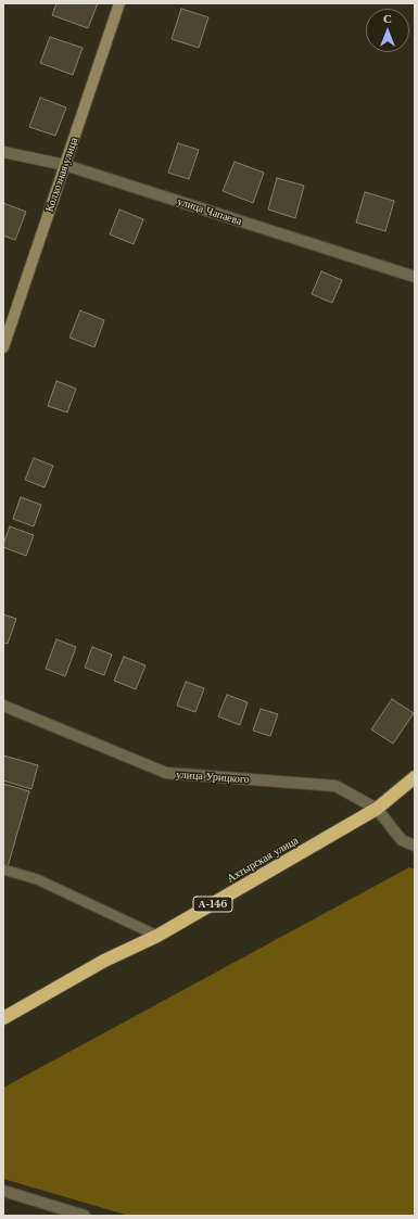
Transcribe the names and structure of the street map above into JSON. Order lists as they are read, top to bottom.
{
  "streets": {
    "highway": ["Ахтырская улица", "А-146"],
    "street": ["Колхозная улица", "улица Чапаева", "улица Урицкого"]
  },
  "crossings": [
    ["Колхозная улица", "улица Чапаева"],
    ["улица Урицкого", "Ахтырская улица"]
  ],
  "north": "top"
}
